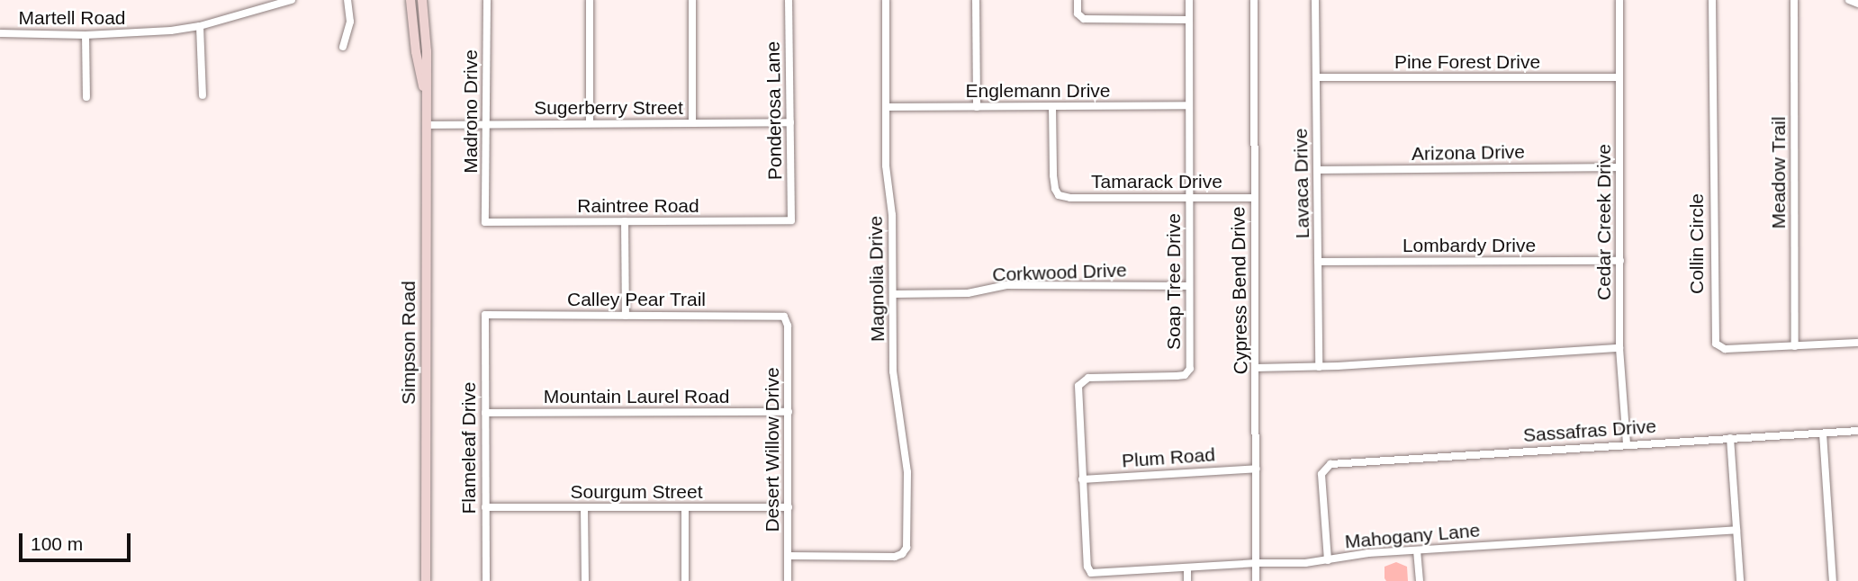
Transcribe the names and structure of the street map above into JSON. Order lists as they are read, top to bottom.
{
  "streets": {
    "street": [
      "Martell Road",
      "Pine Forest Drive",
      "Englemann Drive",
      "Sugerberry Street",
      "Ponderosa Lane",
      "Madrono Drive",
      "Arizona Drive",
      "Meadow Trail",
      "Tamarack Drive",
      "Lavaca Drive",
      "Raintree Road",
      "Cedar Creek Drive",
      "Collin Circle",
      "Lombardy Drive",
      "Corkwood Drive",
      "Magnolia Drive",
      "Soap Tree Drive",
      "Cypress Bend Drive",
      "Calley Pear Trail",
      "Simpson Road",
      "Mountain Laurel Road",
      "Sassafras Drive",
      "Flameleaf Drive",
      "Desert Willow Drive",
      "Plum Road",
      "Sourgum Street",
      "Mahogany Lane"
    ]
  },
  "crossings": [
    ["Pine Forest Drive", "Lavaca Drive"],
    ["Pine Forest Drive", "Cedar Creek Drive"],
    ["Englemann Drive", "Tamarack Drive"],
    ["Englemann Drive", "Magnolia Drive"],
    ["Englemann Drive", "Soap Tree Drive"],
    ["Sugerberry Street", "Ponderosa Lane"],
    ["Sugerberry Street", "Madrono Drive"],
    ["Sugerberry Street", "Simpson Road"],
    ["Ponderosa Lane", "Raintree Road"],
    ["Madrono Drive", "Raintree Road"],
    ["Arizona Drive", "Lavaca Drive"],
    ["Arizona Drive", "Cedar Creek Drive"],
    ["Meadow Trail", "Collin Circle"],
    ["Tamarack Drive", "Soap Tree Drive"],
    ["Tamarack Drive", "Cypress Bend Drive"],
    ["Lavaca Drive", "Lombardy Drive"],
    ["Cedar Creek Drive", "Lombardy Drive"],
    ["Cedar Creek Drive", "Sassafras Drive"],
    ["Corkwood Drive", "Magnolia Drive"],
    ["Corkwood Drive", "Soap Tree Drive"],
    ["Magnolia Drive", "Desert Willow Drive"],
    ["Soap Tree Drive", "Plum Road"],
    ["Soap Tree Drive", "Mahogany Lane"],
    ["Cypress Bend Drive", "Plum Road"],
    ["Cypress Bend Drive", "Mahogany Lane"],
    ["Calley Pear Trail", "Flameleaf Drive"],
    ["Calley Pear Trail", "Desert Willow Drive"],
    ["Mountain Laurel Road", "Flameleaf Drive"],
    ["Mountain Laurel Road", "Desert Willow Drive"],
    ["Sassafras Drive", "Mahogany Lane"],
    ["Flameleaf Drive", "Sourgum Street"],
    ["Desert Willow Drive", "Sourgum Street"]
  ],
  "scale_bar": "100 m"
}
